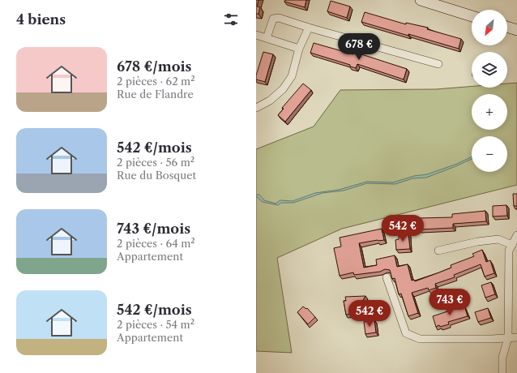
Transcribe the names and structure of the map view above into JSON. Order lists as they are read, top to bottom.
{
  "north": "bottom left",
  "page": {
    "heading": "4 biens",
    "map_buttons": ["+", "−"],
    "price": [
      "678 €",
      "542 €",
      "743 €",
      "542 €"
    ],
    "list": [
      {
        "name": "678 €/mois",
        "note": "2 pièces · 62 m² · Rue de Flandre"
      },
      {
        "name": "542 €/mois",
        "note": "2 pièces · 56 m² · Rue du Bosquet"
      },
      {
        "name": "743 €/mois",
        "note": "2 pièces · 64 m² · Appartement"
      },
      {
        "name": "542 €/mois",
        "note": "2 pièces · 54 m² · Appartement"
      }
    ]
  }
}
